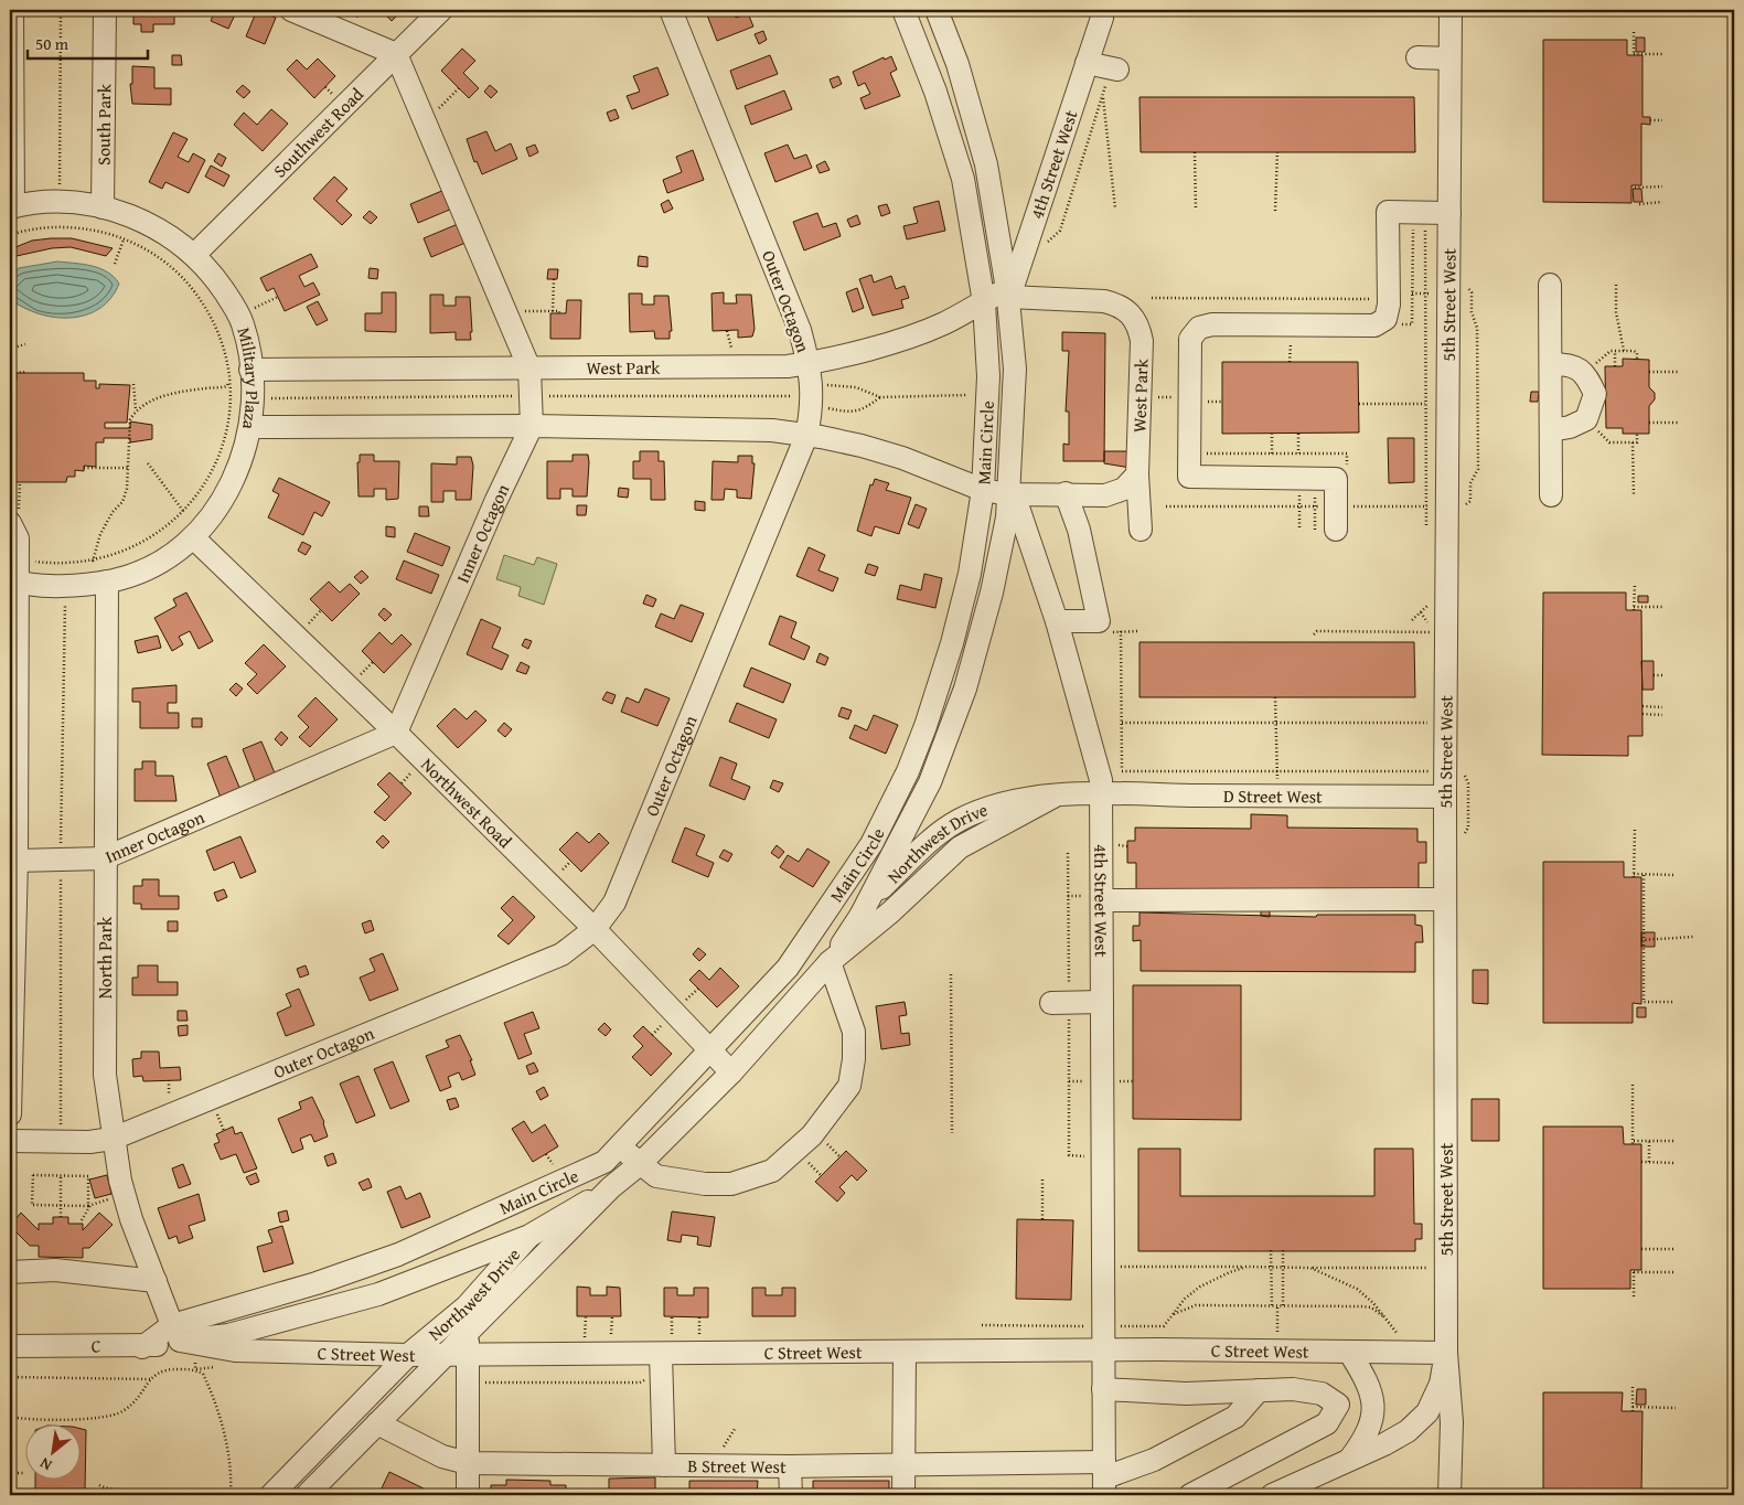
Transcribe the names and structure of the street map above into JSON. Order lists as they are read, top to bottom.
{
  "streets": {
    "street": [
      "South Park",
      "Southwest Road",
      "4th Street West",
      "Outer Octagon",
      "5th Street West",
      "West Park",
      "Military Plaza",
      "Main Circle",
      "Inner Octagon",
      "D Street West",
      "Northwest Road",
      "Northwest Drive",
      "North Park",
      "C",
      "C Street West",
      "B Street West"
    ]
  },
  "crossings": [
    ["South Park", "Military Plaza"],
    ["Southwest Road", "Military Plaza"],
    ["Southwest Road", "Inner Octagon"],
    ["4th Street West", "West Park"],
    ["4th Street West", "Main Circle"],
    ["4th Street West", "D Street West"],
    ["4th Street West", "Northwest Drive"],
    ["4th Street West", "C Street West"],
    ["4th Street West", "B Street West"],
    ["Outer Octagon", "West Park"],
    ["Outer Octagon", "Northwest Road"],
    ["Outer Octagon", "North Park"],
    ["5th Street West", "D Street West"],
    ["5th Street West", "C Street West"],
    ["West Park", "Military Plaza"],
    ["West Park", "Main Circle"],
    ["West Park", "Inner Octagon"],
    ["Military Plaza", "Northwest Road"],
    ["Military Plaza", "North Park"],
    ["Main Circle", "Northwest Road"],
    ["Main Circle", "Northwest Drive"],
    ["Main Circle", "North Park"],
    ["Main Circle", "C"],
    ["Main Circle", "C Street West"],
    ["Inner Octagon", "Northwest Road"],
    ["Inner Octagon", "North Park"],
    ["D Street West", "Northwest Drive"],
    ["Northwest Road", "Northwest Drive"],
    ["Northwest Drive", "C Street West"],
    ["Northwest Drive", "B Street West"],
    ["North Park", "C"],
    ["North Park", "C Street West"],
    ["C", "C Street West"]
  ],
  "scale_bar": "50 m",
  "north": "bottom left"
}
